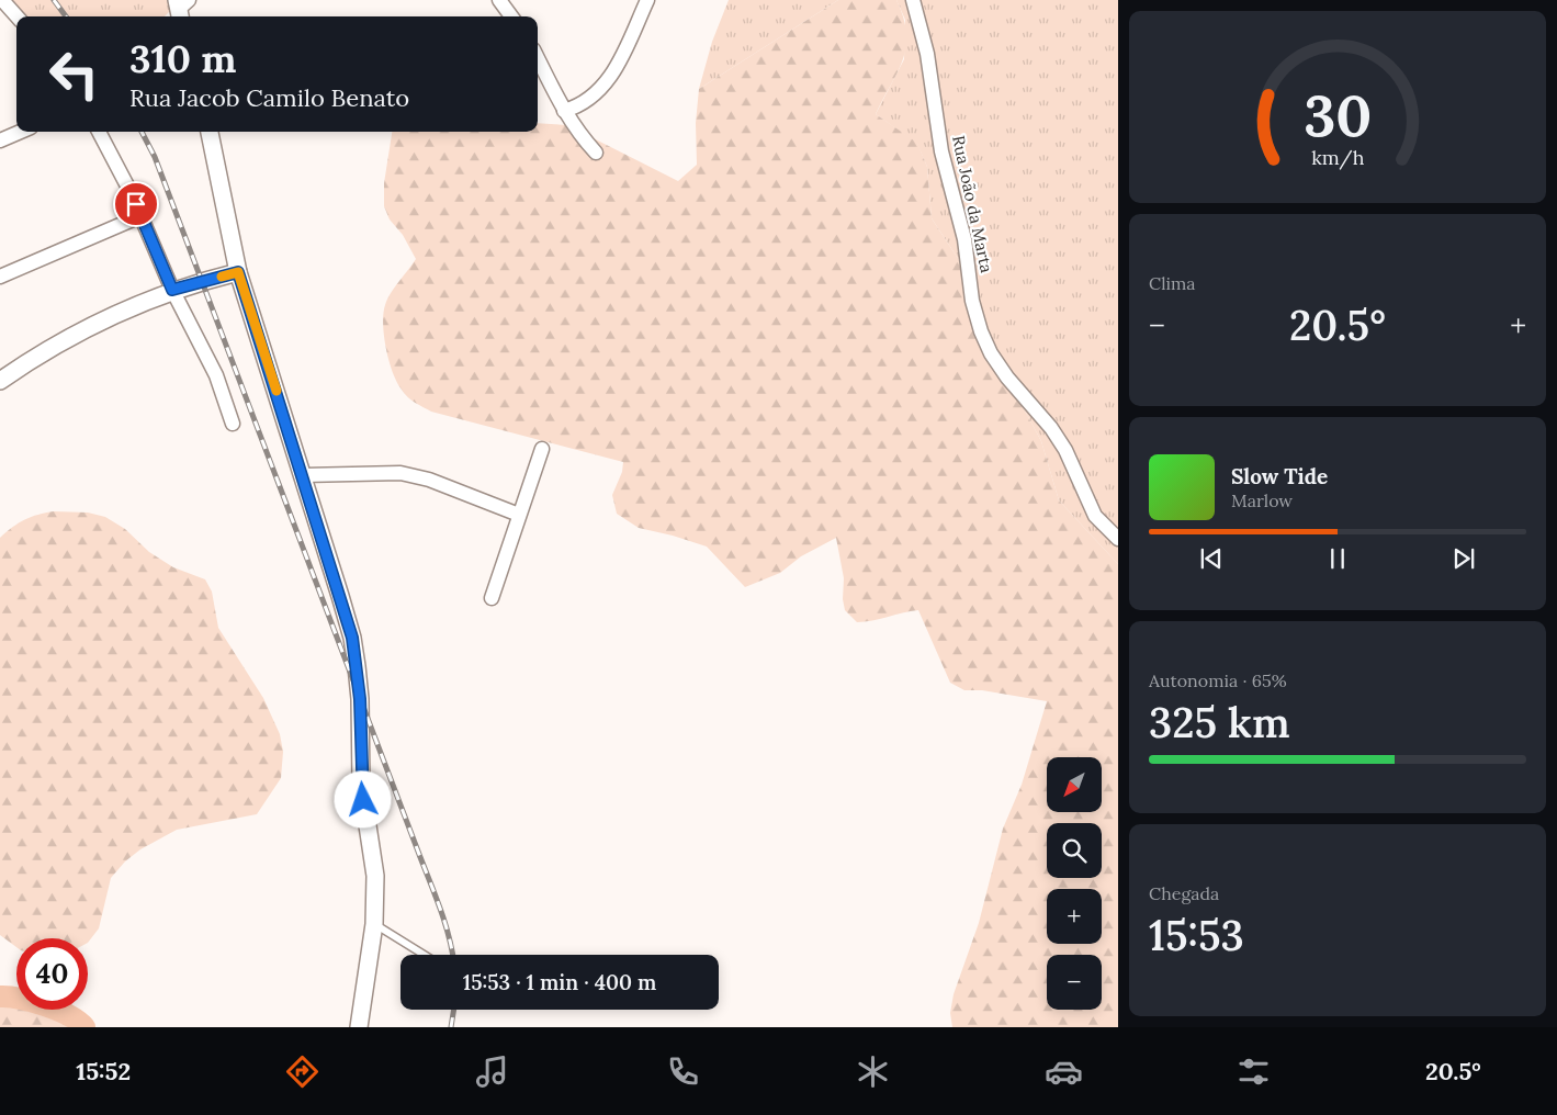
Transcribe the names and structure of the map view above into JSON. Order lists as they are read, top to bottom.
{
  "streets": {
    "street": ["Rua João da Marta"]
  },
  "north": "bottom left",
  "page": {
    "turn": ["310 m", "Rua Jacob Camilo Benato"],
    "tile": [
      "Clima",
      ["Autonomia · 65%", "325 km"],
      ["Chegada", "15:53"]
    ],
    "heat": ["−", "20.5°", "+"],
    "song": ["Slow Tide", "Marlow"],
    "map_buttons": ["+", "−"],
    "limit": "40",
    "trip": "15:53 · 1 min · 400 m",
    "tabs": ["15:52", "20.5°"],
    "gauge": ["30", "km/h"]
  }
}
